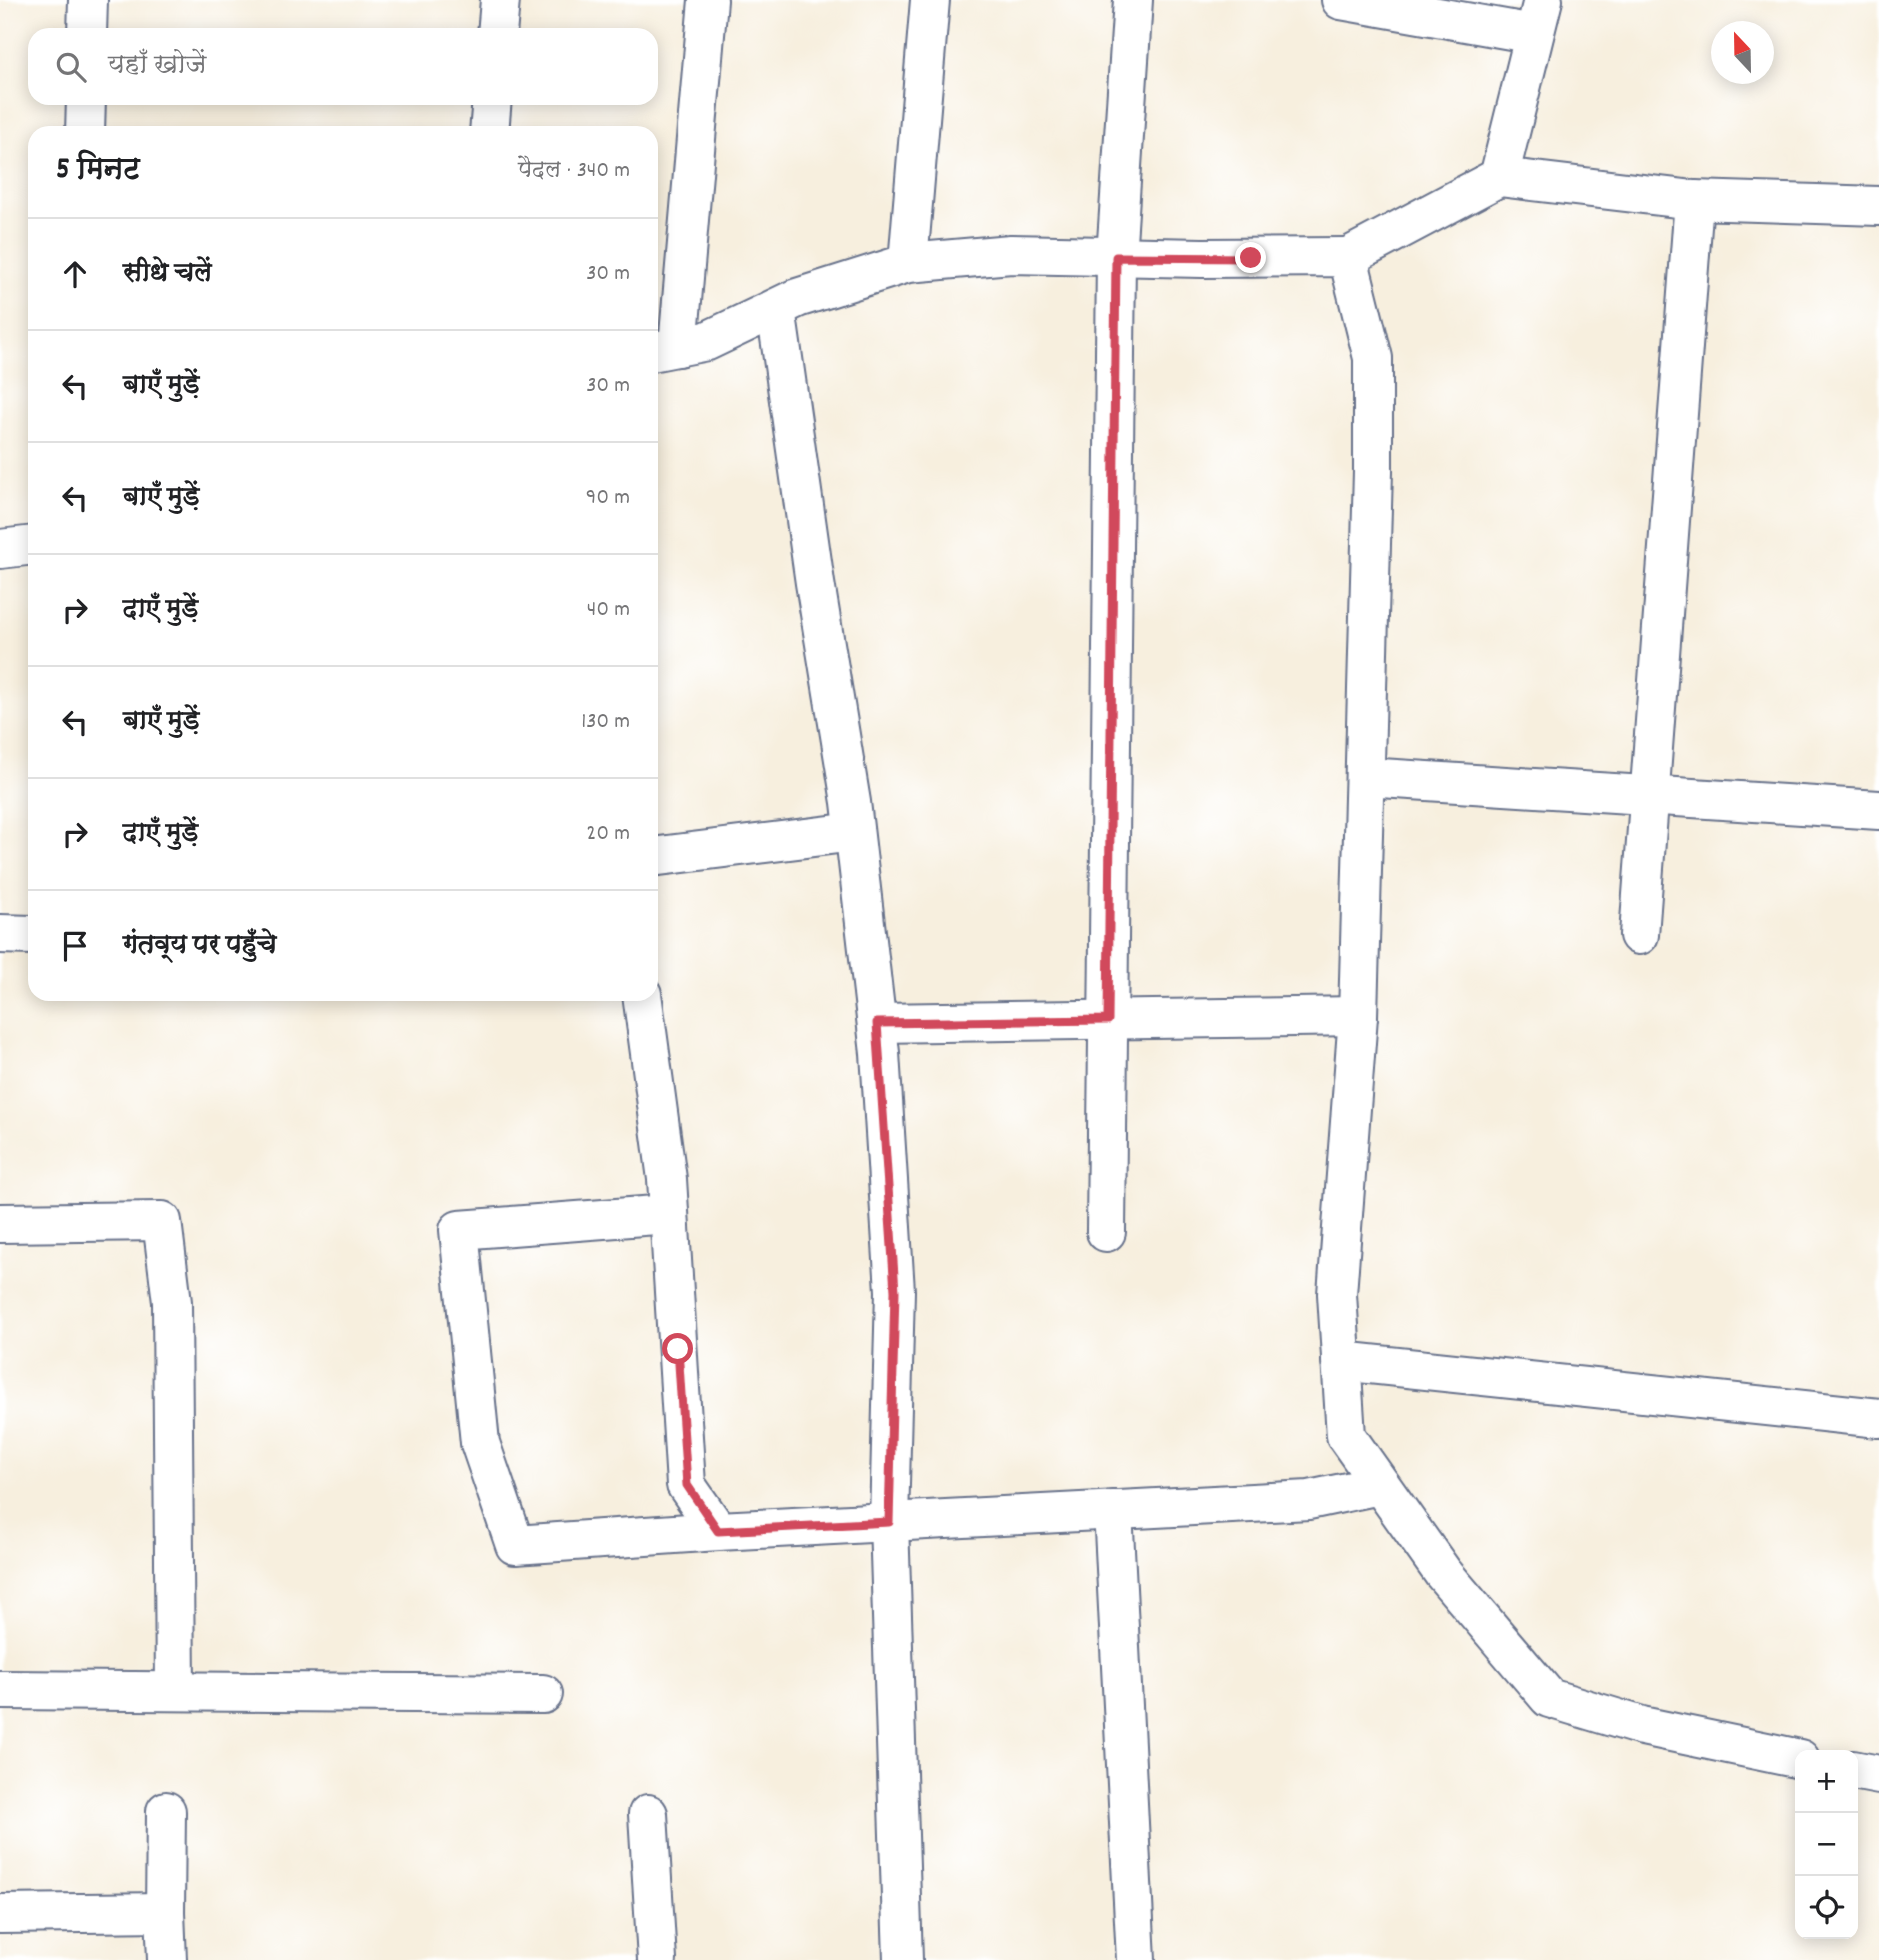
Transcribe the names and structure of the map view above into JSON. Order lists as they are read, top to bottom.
{
  "north": "top",
  "page": {
    "search": "यहाँ खोजें",
    "heading": ["5 मिनट", "पैदल · 340 m"],
    "list": [
      ["सीधे चलें", "30 m"],
      ["बाएँ मुड़ें", "30 m"],
      ["बाएँ मुड़ें", "90 m"],
      ["दाएँ मुड़ें", "40 m"],
      ["बाएँ मुड़ें", "130 m"],
      ["दाएँ मुड़ें", "20 m"],
      "गंतव्य पर पहुँचे"
    ],
    "map_buttons": ["+", "−"]
  }
}
